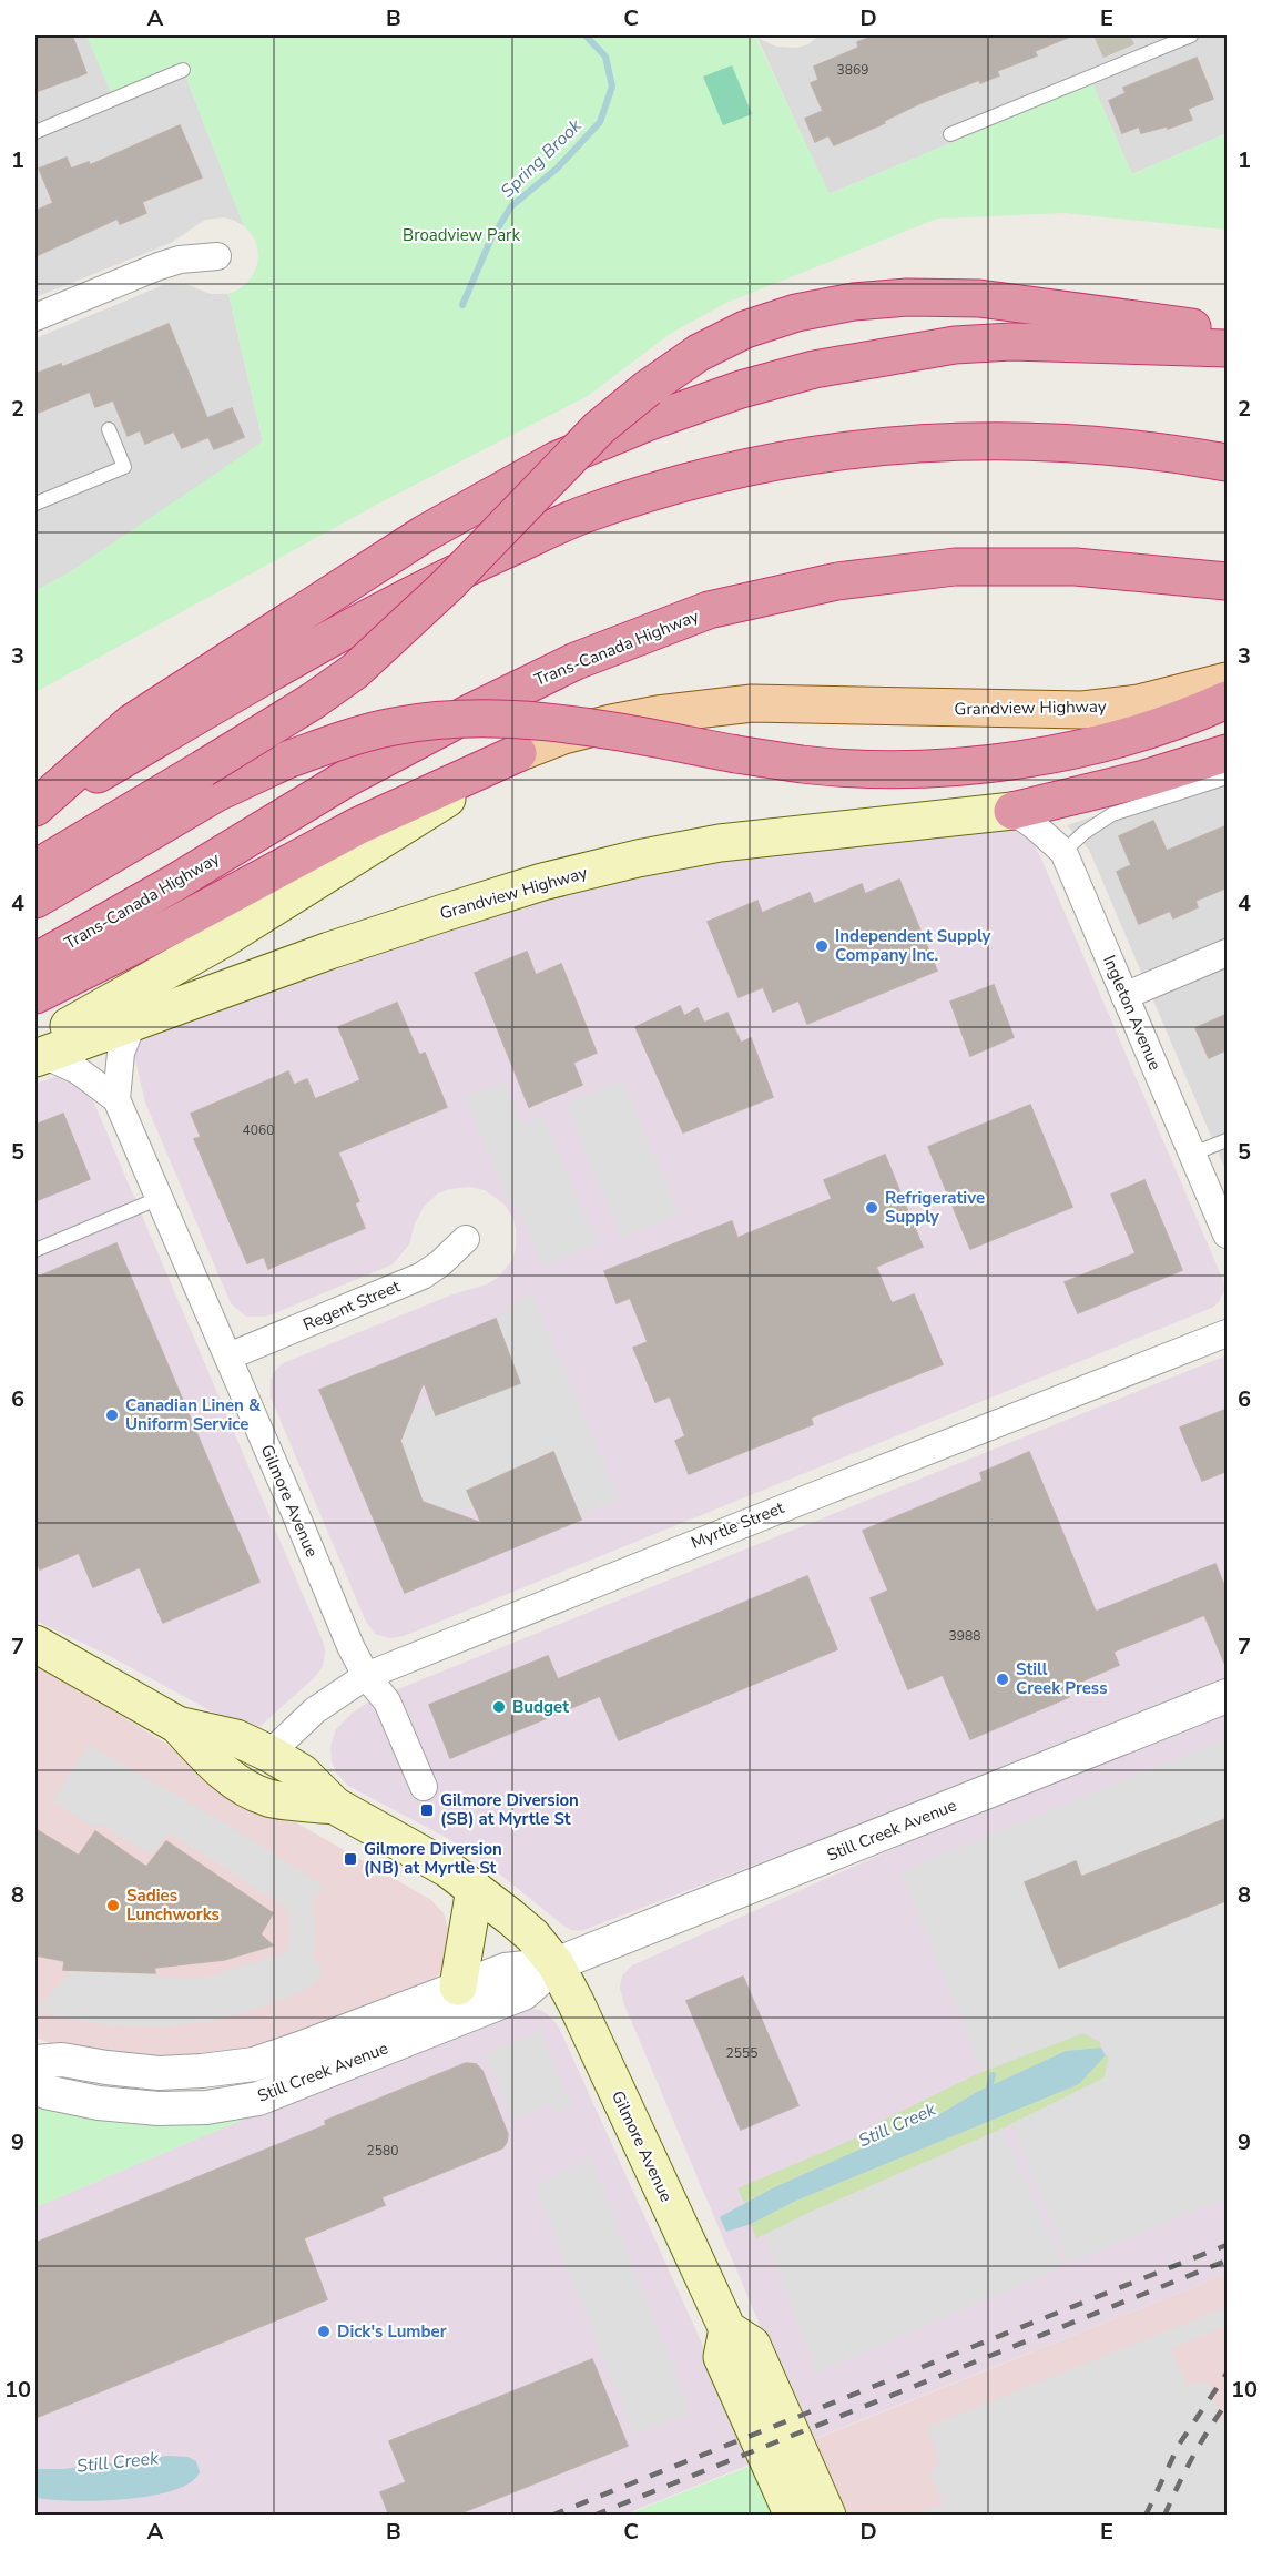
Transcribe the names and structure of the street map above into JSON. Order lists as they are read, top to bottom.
{
  "streets": {
    "highway": ["Trans-Canada Highway"],
    "main road": ["Grandview Highway", "Gilmore Avenue"],
    "street": [
      "Ingleton Avenue",
      "Regent Street",
      "Myrtle Street",
      "Still Creek Avenue"
    ]
  },
  "crossings": [
    ["Grandview Highway", "Ingleton Avenue"],
    ["Grandview Highway", "Gilmore Avenue"],
    ["Regent Street", "Gilmore Avenue"],
    ["Gilmore Avenue", "Myrtle Street"],
    ["Gilmore Avenue", "Still Creek Avenue"]
  ],
  "water": ["Spring Brook", "Still Creek"],
  "parks": ["Broadview Park"],
  "places": {
    "other": [
      "Independent Supply Company Inc.",
      "Refrigerative Supply",
      "Canadian Linen & Uniform Service",
      "Still Creek Press",
      "Budget",
      "Sadies Lunchworks",
      "Dick's Lumber"
    ],
    "transit": ["Gilmore Diversion (SB) at Myrtle St", "Gilmore Diversion (NB) at Myrtle St"]
  },
  "house_numbers": [
    "3869",
    "4060",
    "3988",
    "2555",
    "2580"
  ],
  "grid": {
    "columns": [
      "A",
      "B",
      "C",
      "D",
      "E"
    ],
    "rows": [
      "1",
      "2",
      "3",
      "4",
      "5",
      "6",
      "7",
      "8",
      "9",
      "10"
    ]
  }
}
